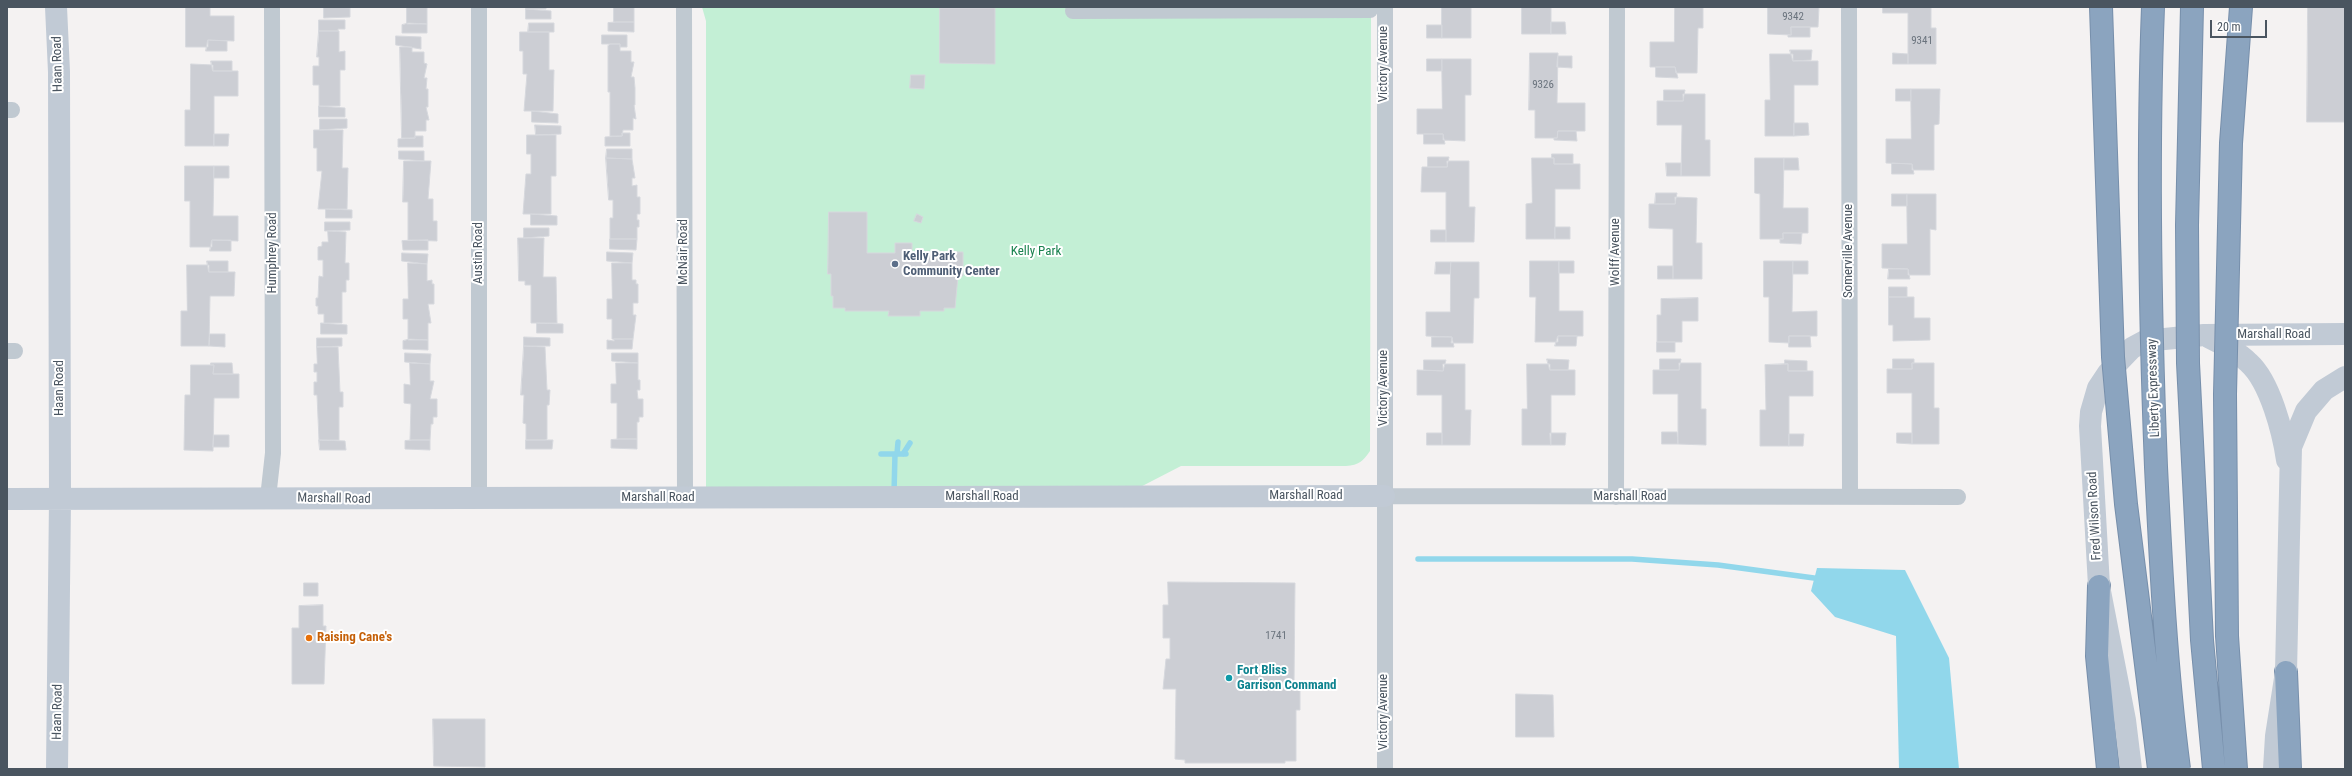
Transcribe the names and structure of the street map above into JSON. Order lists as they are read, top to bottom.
{
  "streets": {
    "highway": ["Liberty Expressway"],
    "street": [
      "Haan Road",
      "Victory Avenue",
      "Somerville Avenue",
      "McNair Road",
      "Wolff Avenue",
      "Humphrey Road",
      "Austin Road",
      "Marshall Road",
      "Fred Wilson Road"
    ]
  },
  "crossings": [
    ["Haan Road", "Marshall Road"],
    ["Victory Avenue", "Marshall Road"],
    ["Somerville Avenue", "Marshall Road"],
    ["McNair Road", "Marshall Road"],
    ["Wolff Avenue", "Marshall Road"],
    ["Humphrey Road", "Marshall Road"],
    ["Austin Road", "Marshall Road"],
    ["Marshall Road", "Fred Wilson Road"]
  ],
  "parks": ["Kelly Park"],
  "places": ["Kelly Park Community Center", "Raising Cane's", "Fort Bliss Garrison Command"],
  "house_numbers": [
    "9342",
    "9341",
    "9326",
    "1741"
  ],
  "scale_bar": "20 m"
}
